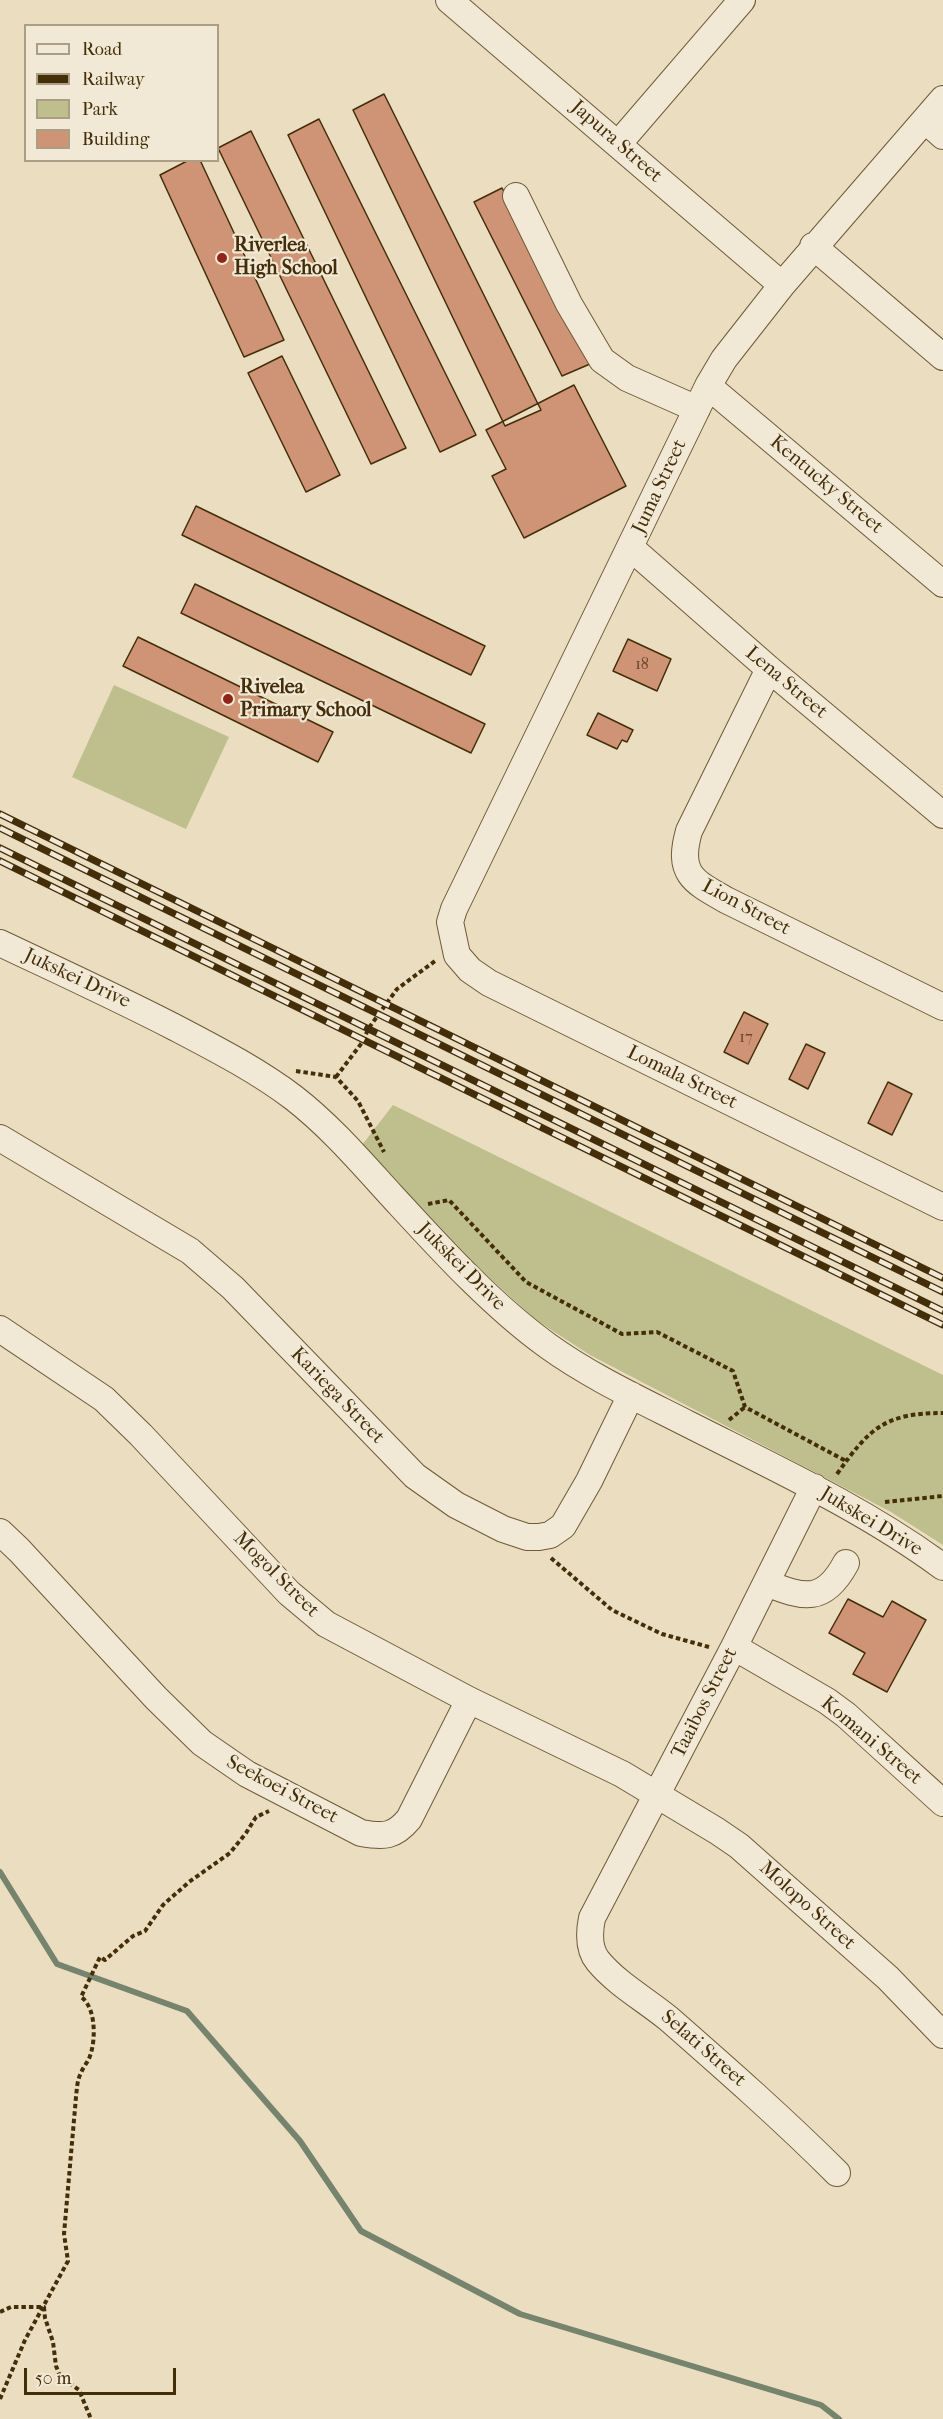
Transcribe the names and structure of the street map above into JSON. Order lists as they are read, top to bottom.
{
  "streets": {
    "street": [
      "Japura Street",
      "Kentucky Street",
      "Juma Street",
      "Lena Street",
      "Lion Street",
      "Jukskei Drive",
      "Lomala Street",
      "Kariega Street",
      "Mogol Street",
      "Taaibos Street",
      "Komani Street",
      "Seekoei Street",
      "Molopo Street",
      "Selati Street"
    ]
  },
  "crossings": [
    ["Japura Street", "Juma Street"],
    ["Kentucky Street", "Juma Street"],
    ["Juma Street", "Lena Street"],
    ["Juma Street", "Lomala Street"],
    ["Lena Street", "Lion Street"],
    ["Jukskei Drive", "Taaibos Street"],
    ["Mogol Street", "Taaibos Street"],
    ["Mogol Street", "Seekoei Street"],
    ["Mogol Street", "Molopo Street"],
    ["Taaibos Street", "Komani Street"],
    ["Taaibos Street", "Molopo Street"],
    ["Taaibos Street", "Selati Street"]
  ],
  "places": ["Riverlea High School", "Rivelea Primary School"],
  "house_numbers": ["18", "17"],
  "legend": [
    "Road",
    "Railway",
    "Park",
    "Building"
  ],
  "scale_bar": "50 m"
}
